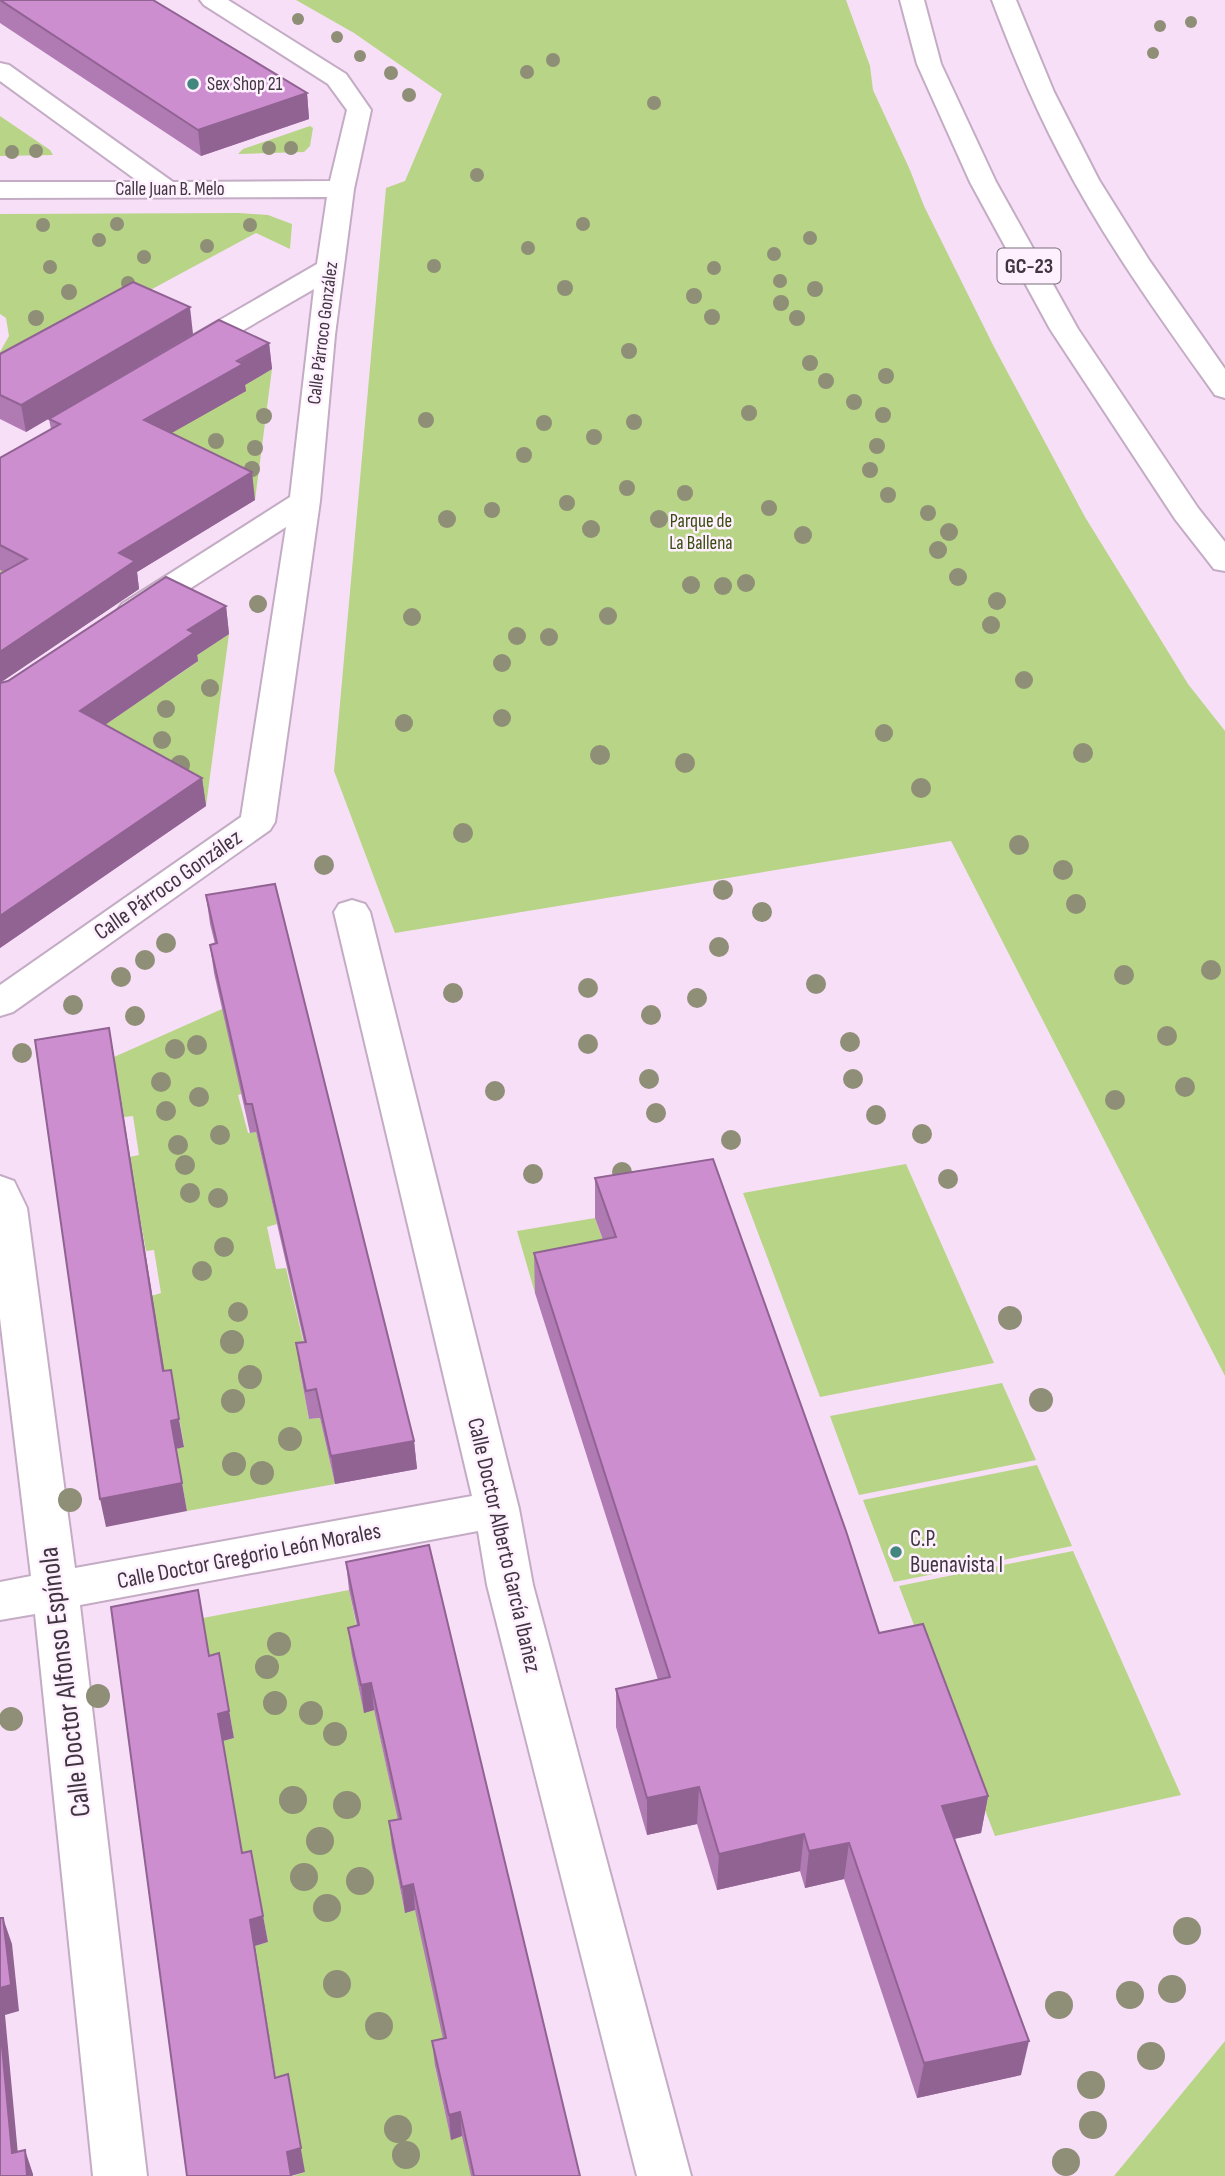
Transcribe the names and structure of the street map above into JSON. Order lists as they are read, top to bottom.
{
  "streets": {
    "main road": [
      "Calle Juan B. Melo",
      "GC-23",
      "Calle Párroco González",
      "Calle Doctor Alberto García Ibañez",
      "Calle Doctor Gregorio León Morales",
      "Calle Doctor Alfonso Espínola"
    ]
  },
  "crossings": [
    ["Calle Juan B. Melo", "Calle Párroco González"],
    ["Calle Doctor Alberto García Ibañez", "Calle Doctor Gregorio León Morales"],
    ["Calle Doctor Gregorio León Morales", "Calle Doctor Alfonso Espínola"]
  ],
  "parks": ["Parque de La Ballena"],
  "places": ["Sex Shop 21", "C.P. Buenavista I"]
}
